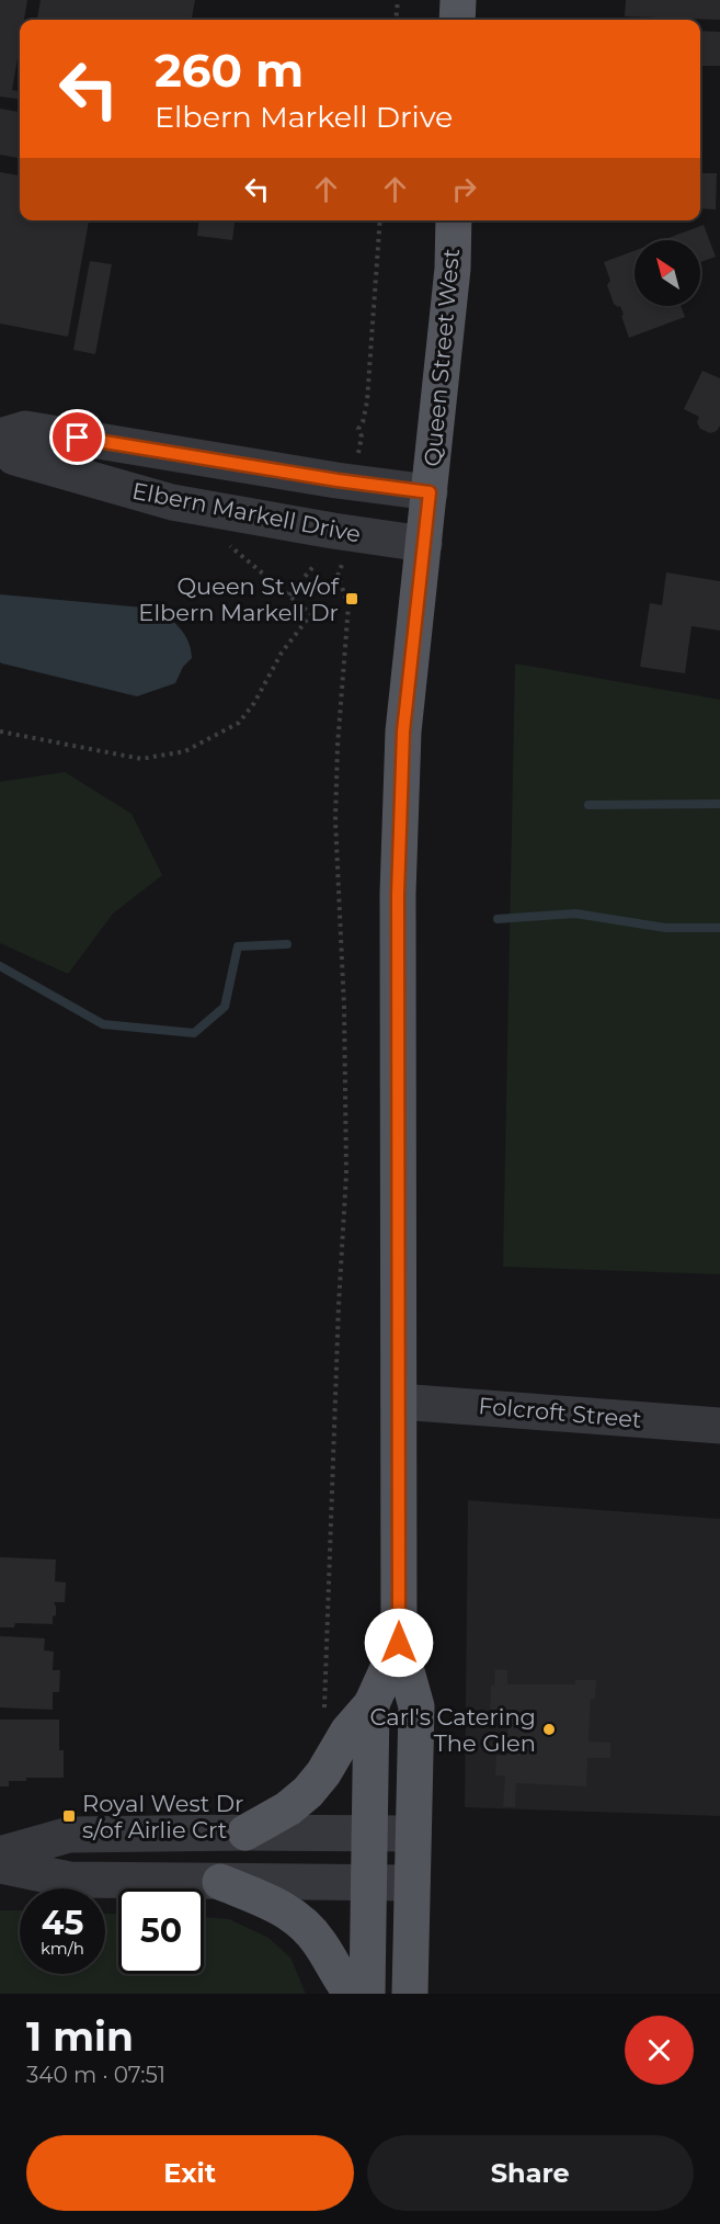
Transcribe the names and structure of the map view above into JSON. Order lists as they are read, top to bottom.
{
  "streets": {
    "main road": ["Queen Street West"],
    "street": ["Elbern Markell Drive", "Folcroft Street"]
  },
  "crossings": [
    ["Queen Street West", "Elbern Markell Drive"],
    ["Queen Street West", "Folcroft Street"]
  ],
  "places": {
    "transit": ["Queen St w/of Elbern Markell Dr", "Royal West Dr s/of Airlie Crt"],
    "other": ["Carl's Catering The Glen"]
  },
  "north": "top left",
  "page": {
    "turn": ["260 m", "Elbern Markell Drive"],
    "speed": "45 km/h",
    "limit": "50",
    "heading": ["1 min", "340 m · 07:51"],
    "buttons": ["Exit", "Share"]
  }
}
